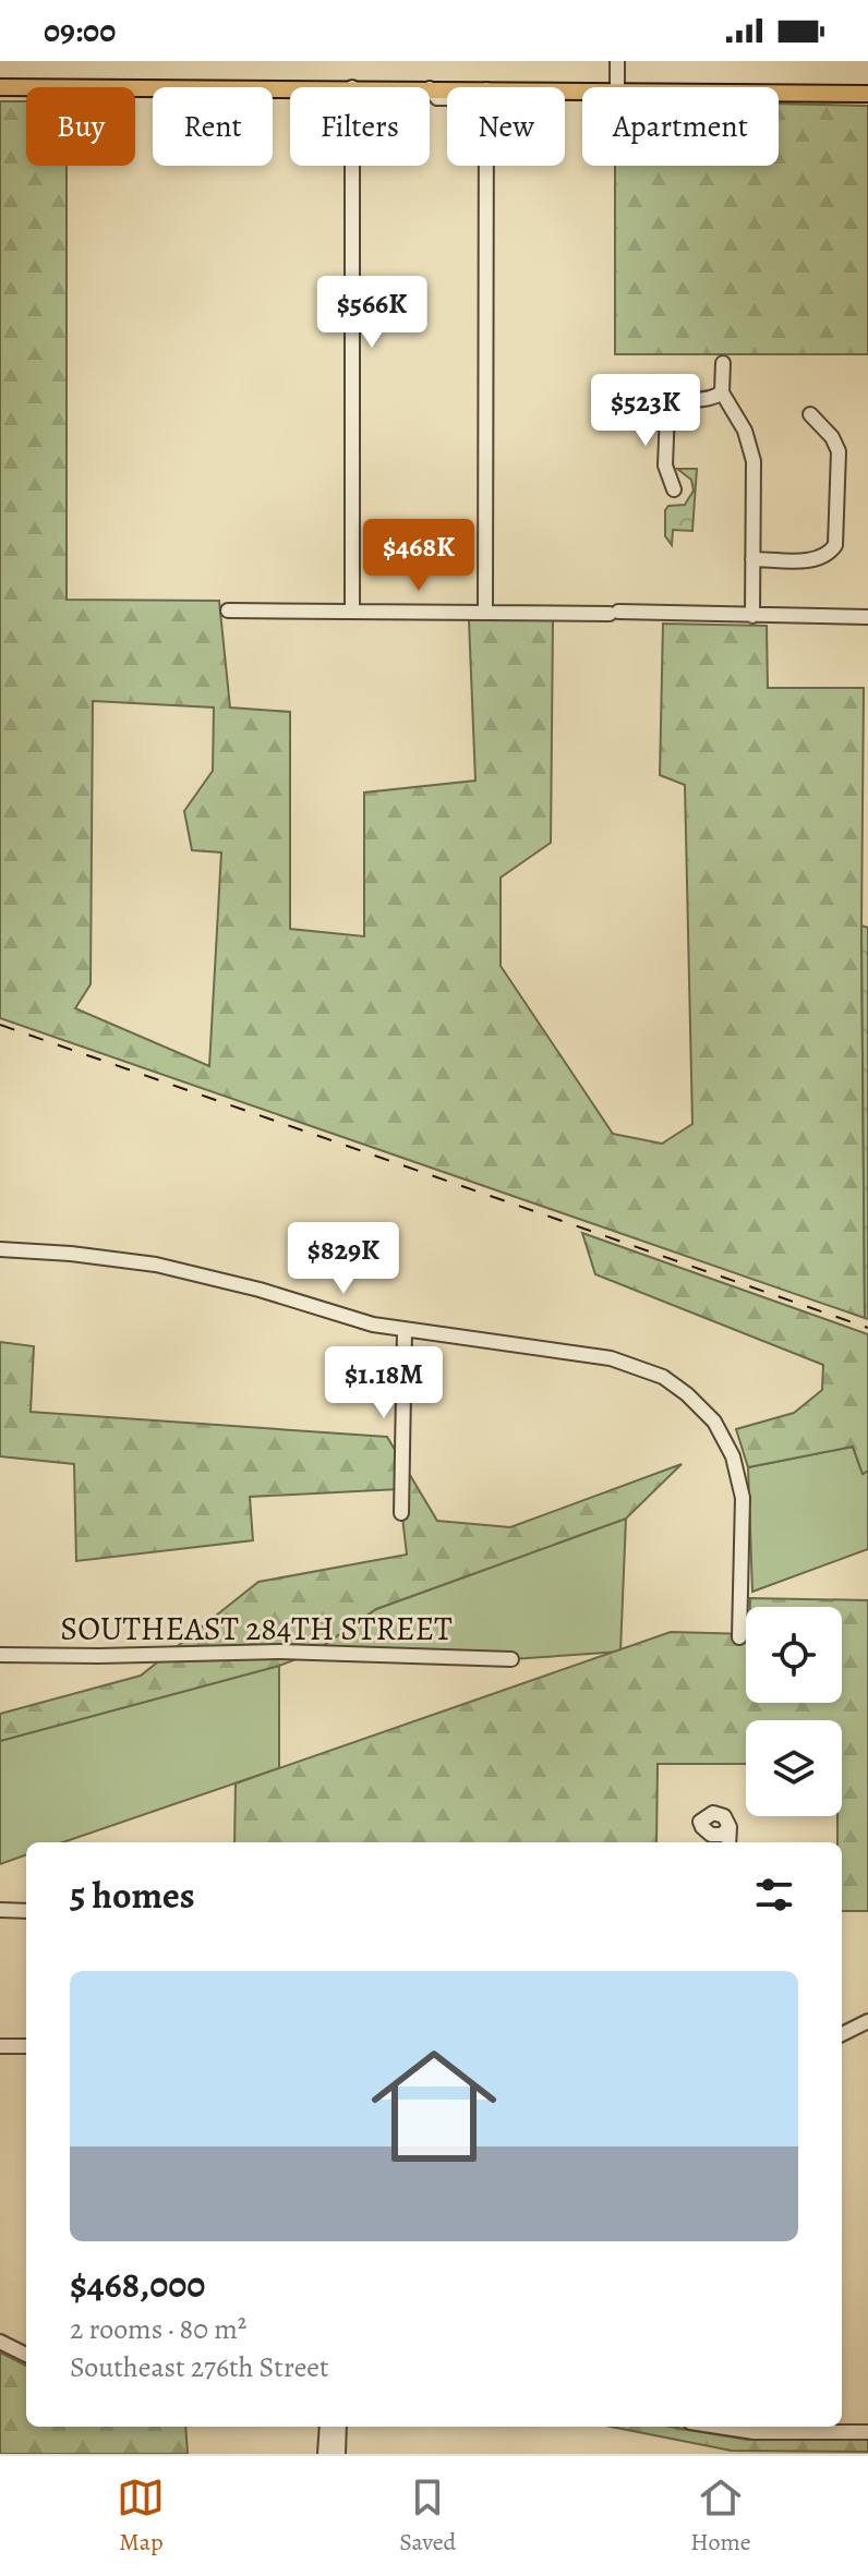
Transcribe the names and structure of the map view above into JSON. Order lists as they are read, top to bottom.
{
  "streets": {
    "street": ["SOUTHEAST 284TH STREET"]
  },
  "page": {
    "status": "09:00",
    "chip": [
      "Buy",
      "Rent",
      "Filters",
      "New",
      "Apartment"
    ],
    "price": [
      "$566K",
      "$523K",
      "$468K",
      "$829K",
      "$1.18M"
    ],
    "heading": "5 homes",
    "list": [
      {
        "name": "$468,000",
        "note": "2 rooms · 80 m² · Southeast 276th Street"
      }
    ],
    "tabs": ["Map", "Saved", "Home"]
  }
}
